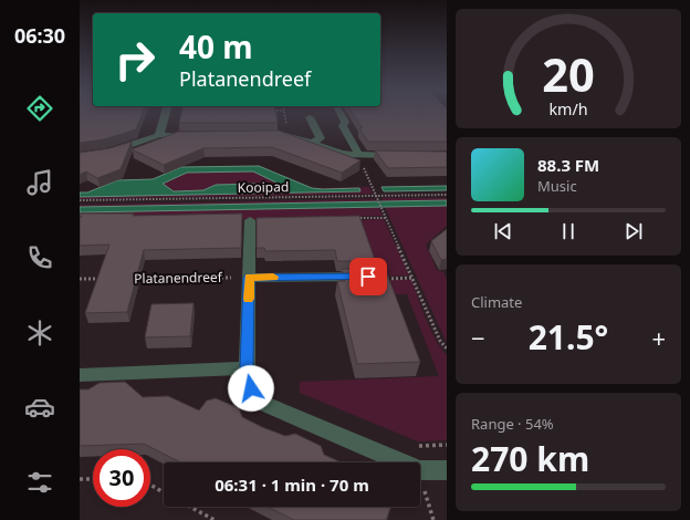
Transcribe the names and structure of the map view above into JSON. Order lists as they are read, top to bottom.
{
  "streets": {
    "path": ["Kooipad", "Platanendreef"]
  },
  "page": {
    "tabs": "06:30",
    "turn": ["40 m", "Platanendreef"],
    "song": ["88.3 FM", "Music"],
    "tile": [
      "Climate",
      ["Range · 54%", "270 km"]
    ],
    "heat": ["−", "21.5°", "+"],
    "limit": "30",
    "trip": "06:31 · 1 min · 70 m",
    "gauge": ["20", "km/h"]
  }
}
